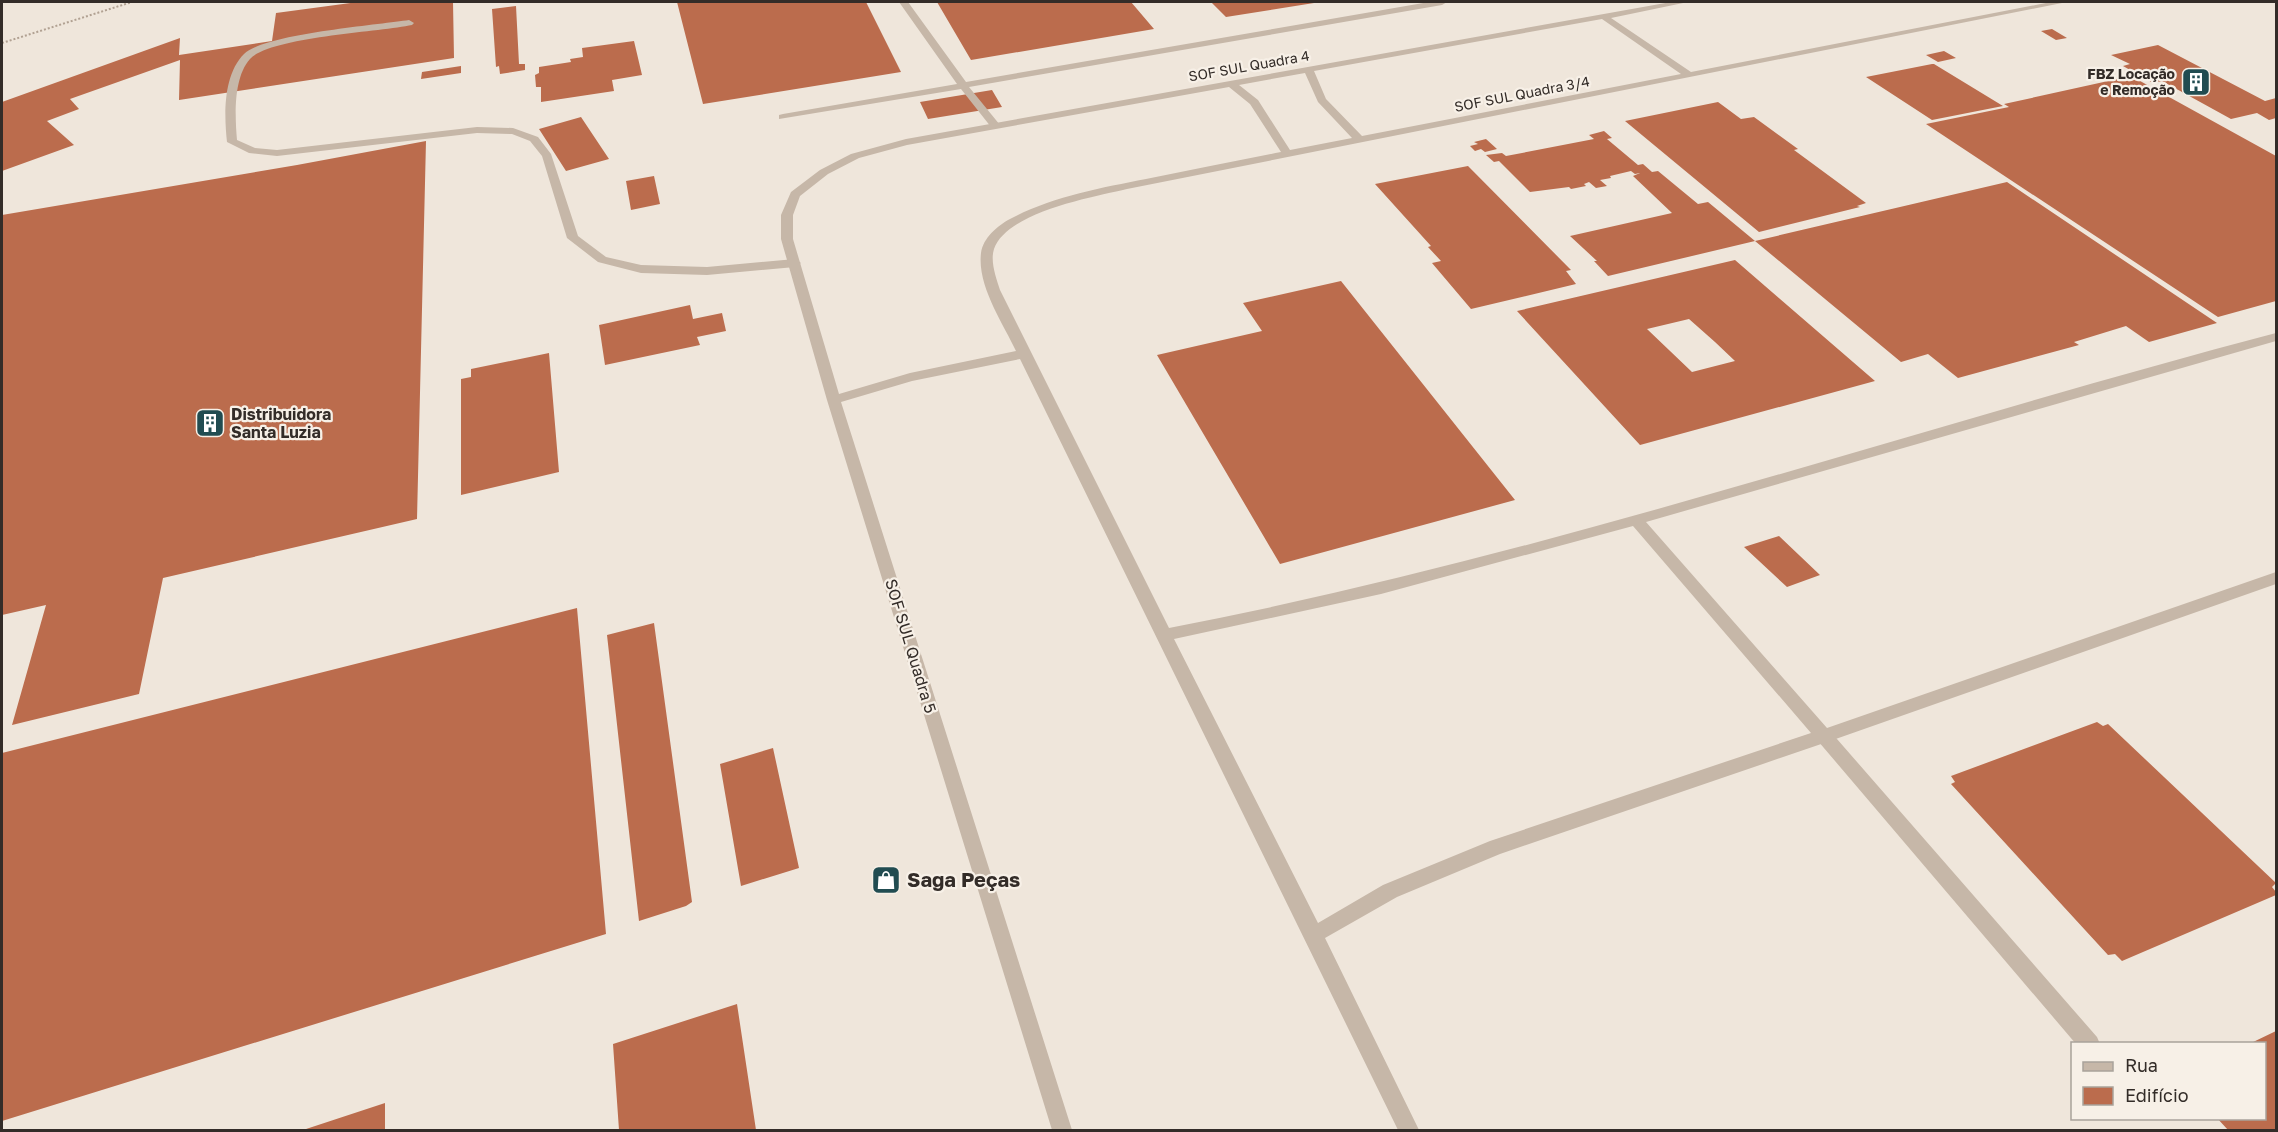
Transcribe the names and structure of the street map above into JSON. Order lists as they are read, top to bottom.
{
  "streets": {
    "street": ["SOF SUL Quadra 4", "SOF SUL Quadra 3/4", "SOF SUL Quadra 5"]
  },
  "crossings": [
    ["SOF SUL Quadra 4", "SOF SUL Quadra 5"]
  ],
  "places": {
    "building": ["FBZ Locação e Remoção", "Distribuidora Santa Luzia"],
    "shop": ["Saga Peças"]
  },
  "legend": ["Rua", "Edifício"]
}
